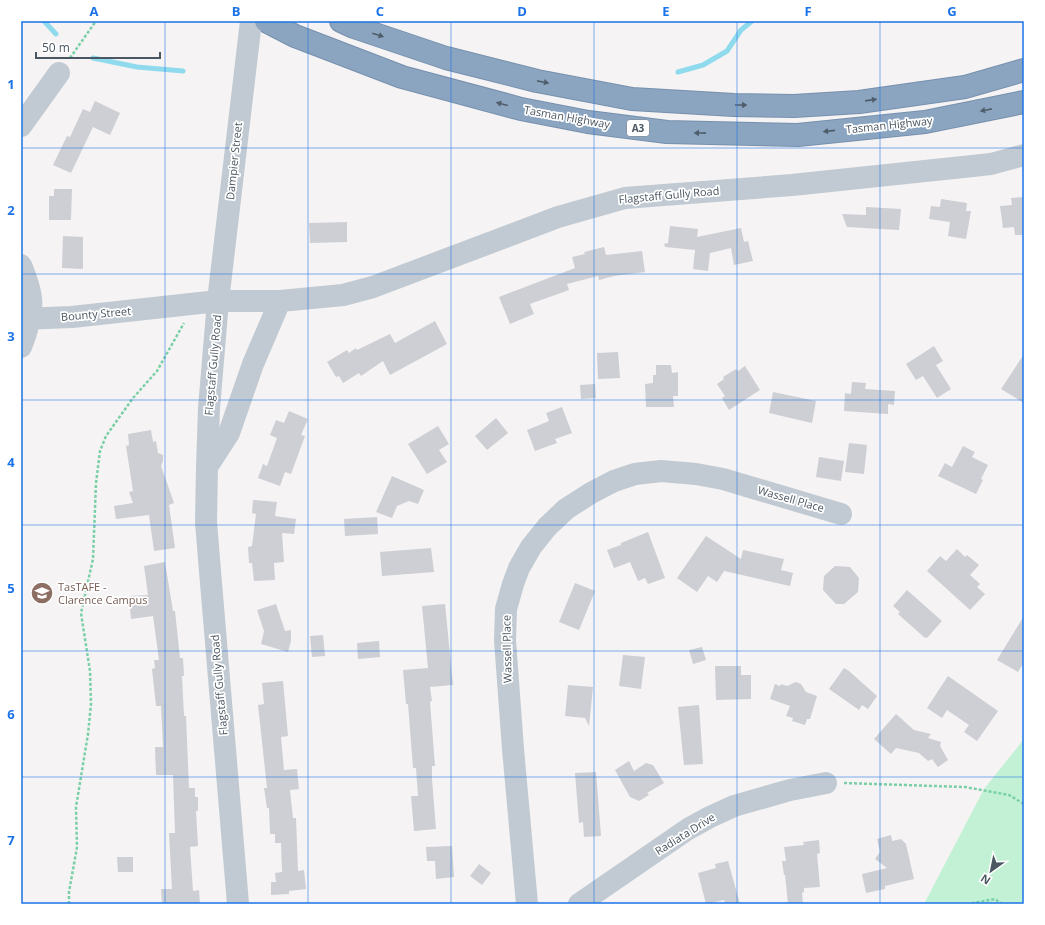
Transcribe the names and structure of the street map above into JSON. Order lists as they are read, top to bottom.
{
  "streets": {
    "highway": ["Tasman Highway", "A3"],
    "street": [
      "Dampier Street",
      "Flagstaff Gully Road",
      "Bounty Street",
      "Wassell Place",
      "Radiata Drive"
    ]
  },
  "crossings": [
    ["Dampier Street", "Flagstaff Gully Road"],
    ["Dampier Street", "Bounty Street"],
    ["Flagstaff Gully Road", "Bounty Street"]
  ],
  "places": {
    "school or university": ["TasTAFE - Clarence Campus"]
  },
  "scale_bar": "50 m",
  "north": "bottom left",
  "grid": {
    "columns": [
      "A",
      "B",
      "C",
      "D",
      "E",
      "F",
      "G"
    ],
    "rows": [
      "1",
      "2",
      "3",
      "4",
      "5",
      "6",
      "7"
    ]
  }
}
